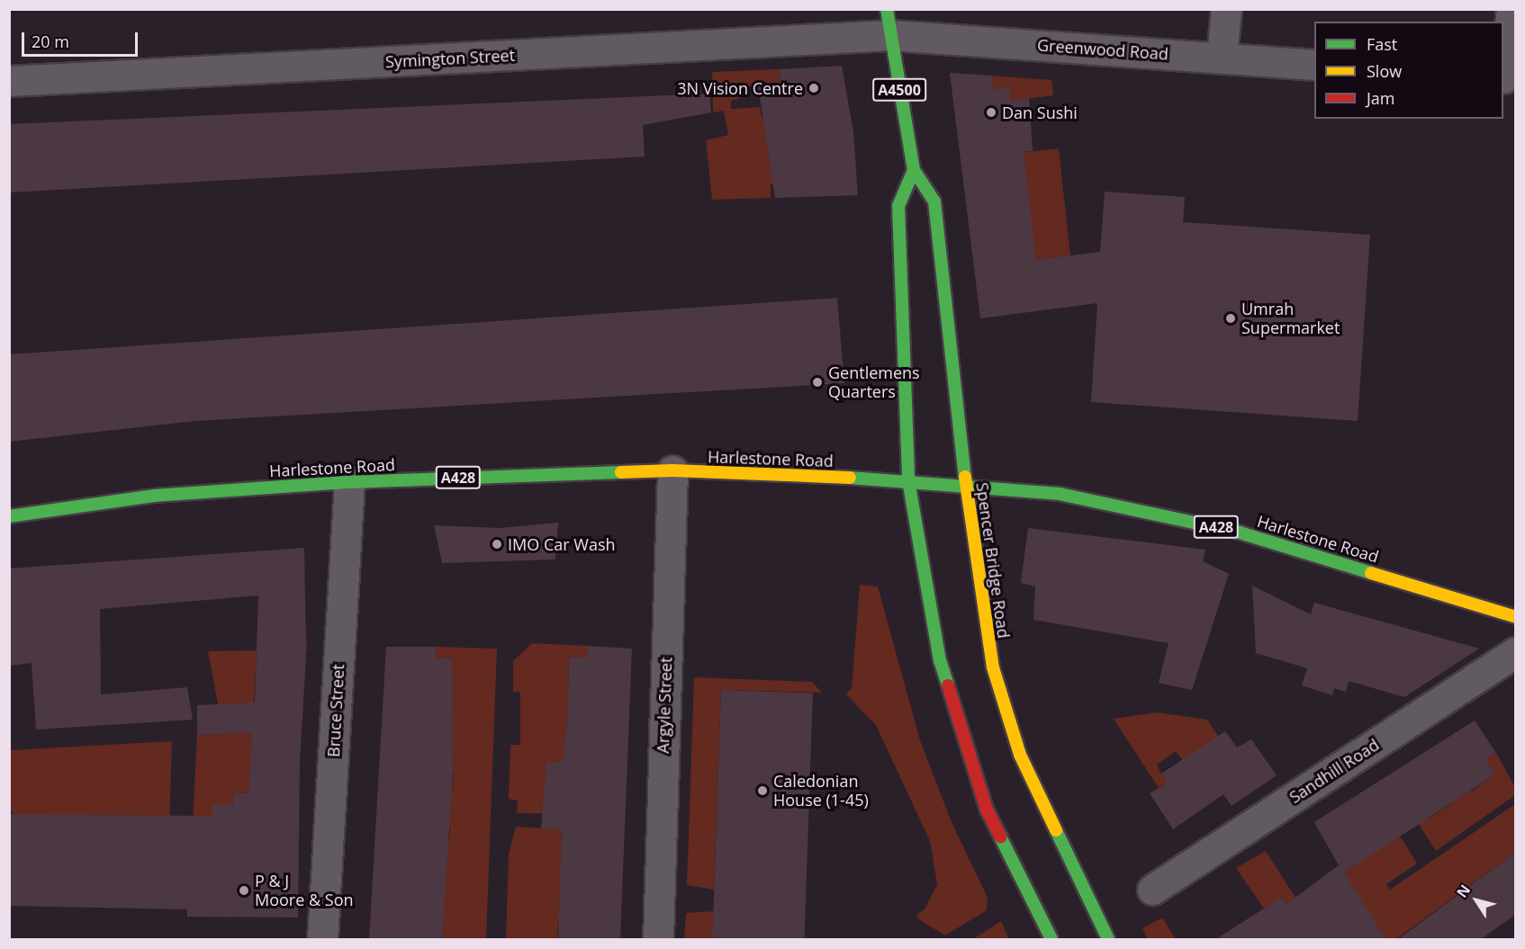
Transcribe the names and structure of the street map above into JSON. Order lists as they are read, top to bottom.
{
  "streets": {
    "main road": [
      "A4500",
      "Harlestone Road",
      "A428",
      "Spencer Bridge Road"
    ],
    "street": [
      "Greenwood Road",
      "Symington Street",
      "Argyle Street",
      "Bruce Street",
      "Sandhill Road"
    ]
  },
  "crossings": [
    ["Greenwood Road", "Symington Street"],
    ["Greenwood Road", "Spencer Bridge Road"],
    ["Symington Street", "Spencer Bridge Road"],
    ["Harlestone Road", "Spencer Bridge Road"],
    ["Harlestone Road", "Argyle Street"],
    ["Harlestone Road", "Bruce Street"]
  ],
  "places": [
    "3N Vision Centre",
    "Dan Sushi",
    "Umrah Supermarket",
    "Gentlemens Quarters",
    "IMO Car Wash",
    "Caledonian House (1-45)",
    "P & J Moore & Son"
  ],
  "legend": ["Fast", "Slow", "Jam"],
  "scale_bar": "20 m",
  "north": "top left"
}
